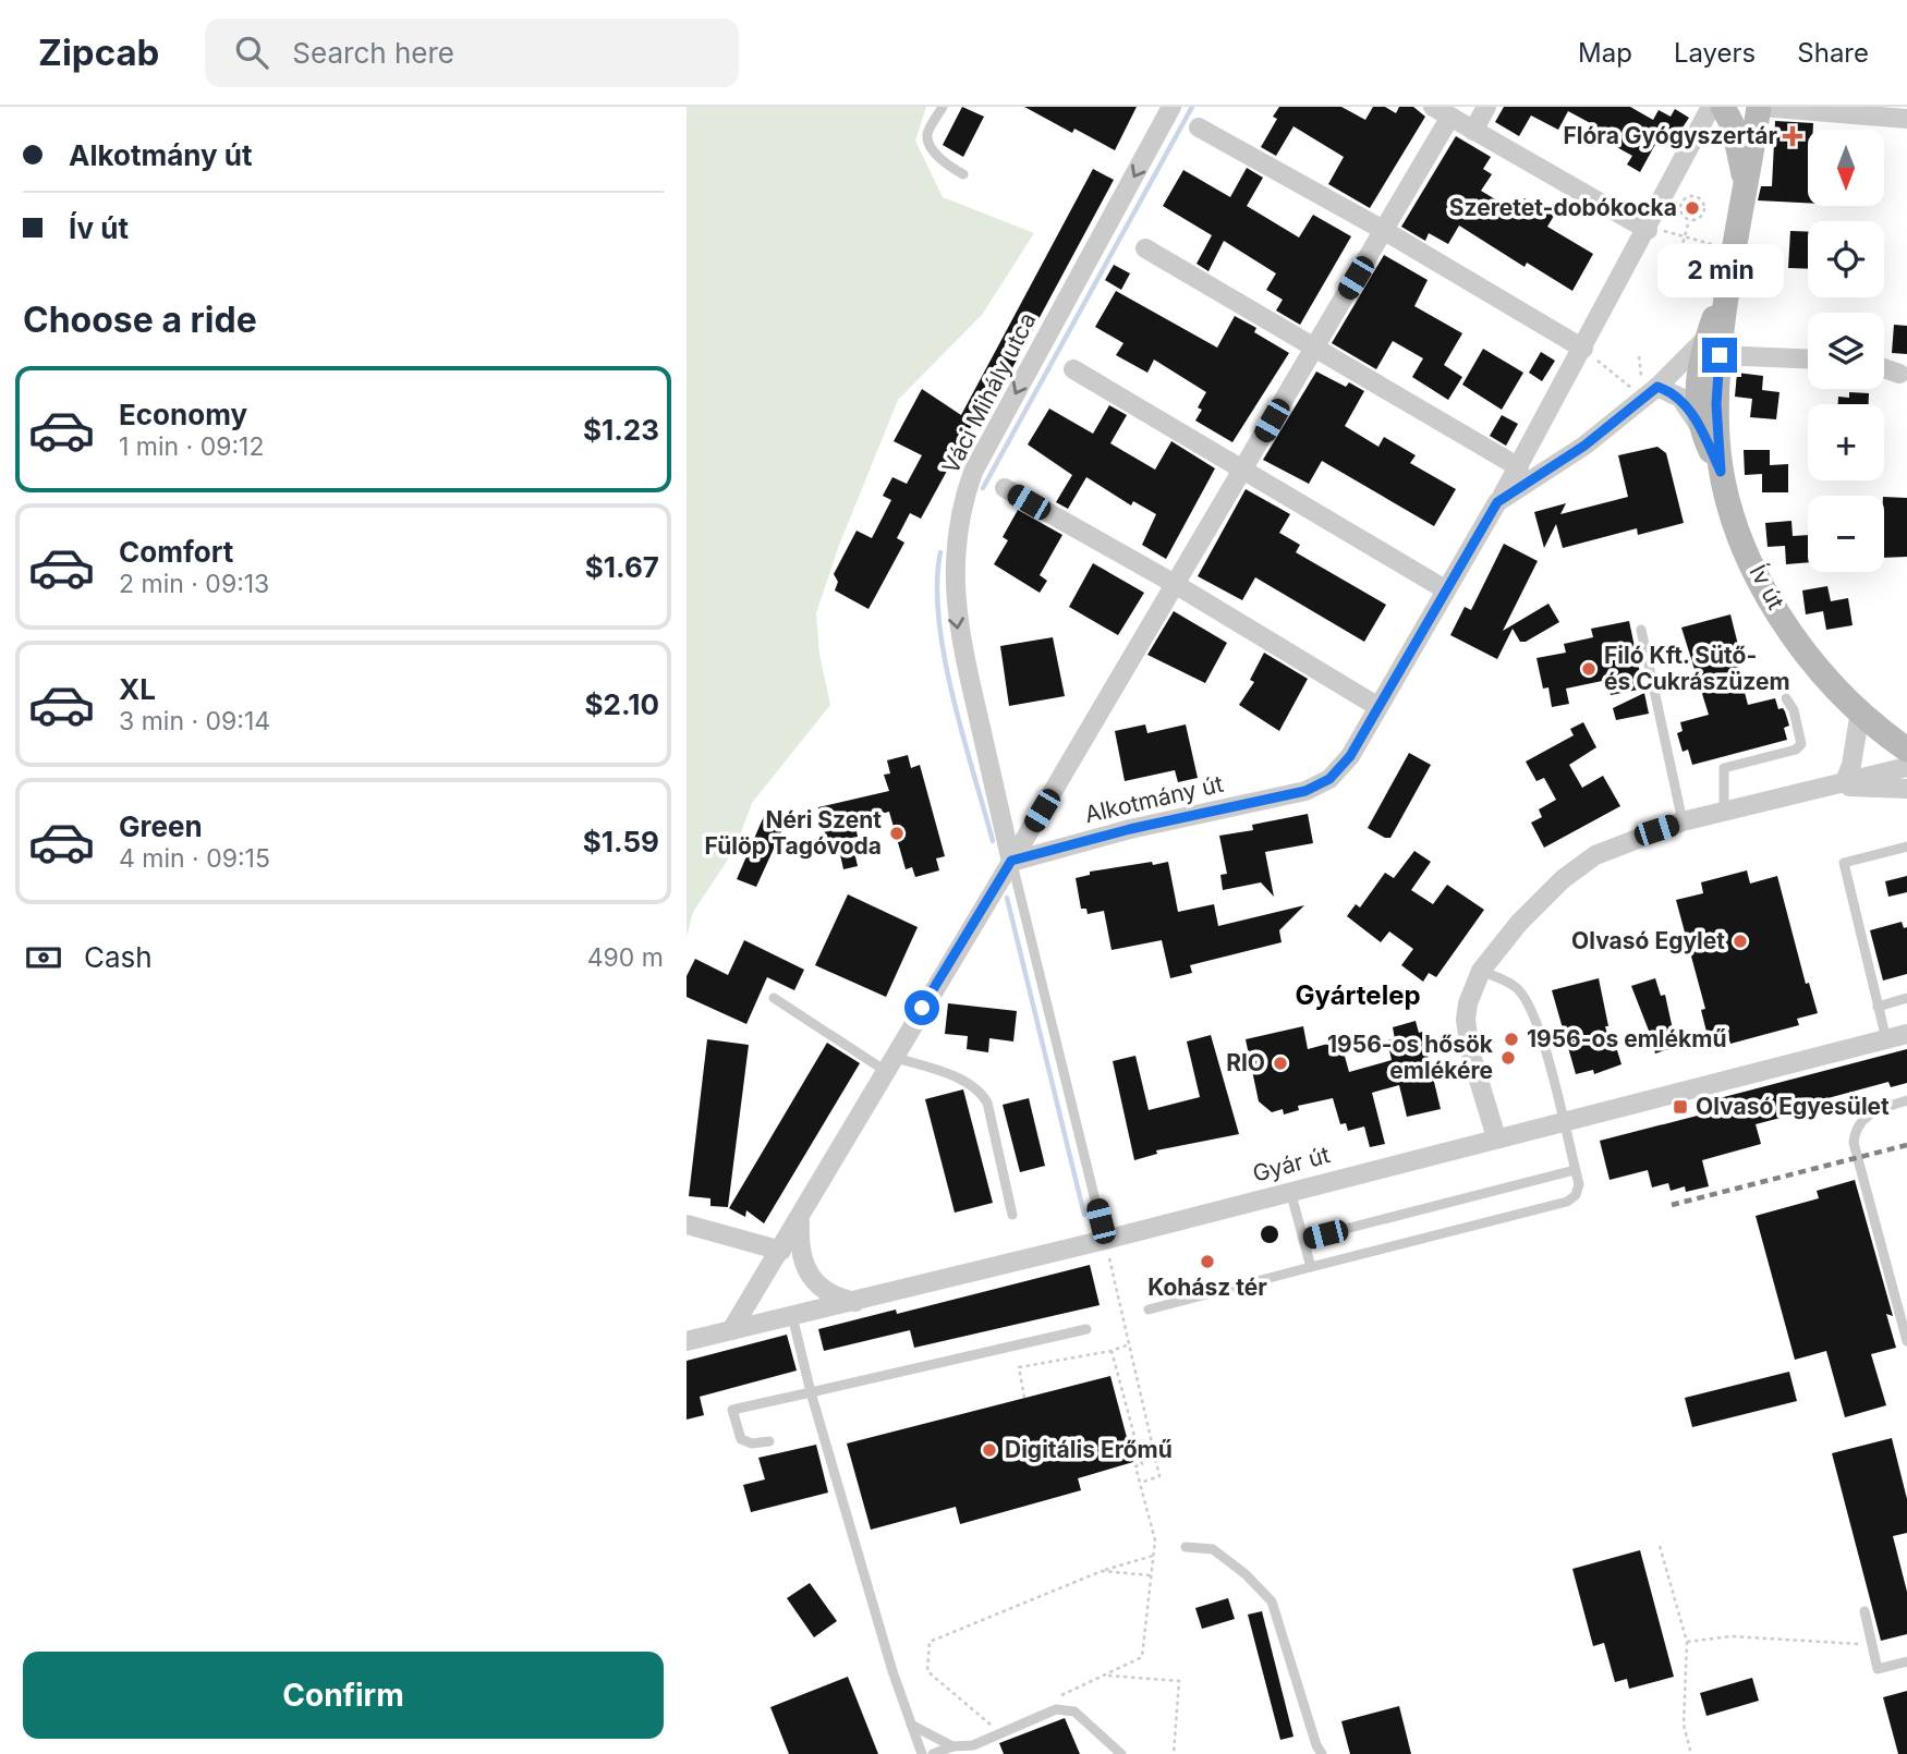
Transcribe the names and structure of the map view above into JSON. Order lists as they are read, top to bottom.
{
  "streets": {
    "main road": ["Ív út"],
    "street": ["Váci Mihály utca", "Alkotmány út", "Gyár út"]
  },
  "crossings": [
    ["Váci Mihály utca", "Alkotmány út"],
    ["Ív út", "Alkotmány út"]
  ],
  "districts": ["Gyártelep"],
  "places": {
    "health": ["Flóra Gyógyszertár"],
    "other": [
      "Szeretet-dobókocka",
      "Filó Kft. Sütő- és Cukrászüzem",
      "Néri Szent Fülöp Tagóvoda",
      "Olvasó Egylet",
      "1956-os emlékmű",
      "1956-os hősök emlékére",
      "RIO",
      "Kohász tér",
      "Digitális Erőmű"
    ],
    "transit": ["Olvasó Egyesület"]
  },
  "north": "bottom",
  "page": {
    "header": "Zipcab",
    "search": "Search here",
    "nav": ["Map", "Layers", "Share"],
    "banner": ["Alkotmány út", "Ív út"],
    "map_buttons": ["+", "−"],
    "bubble": "2 min",
    "heading": "Choose a ride",
    "list": [
      {
        "name": "Economy",
        "note": "1 min · 09:12",
        "value": "$1.23"
      },
      {
        "name": "Comfort",
        "note": "2 min · 09:13",
        "value": "$1.67"
      },
      {
        "name": "XL",
        "note": "3 min · 09:14",
        "value": "$2.10"
      },
      {
        "name": "Green",
        "note": "4 min · 09:15",
        "value": "$1.59"
      }
    ],
    "pay": ["Cash", "490 m"],
    "buttons": "Confirm"
  }
}
